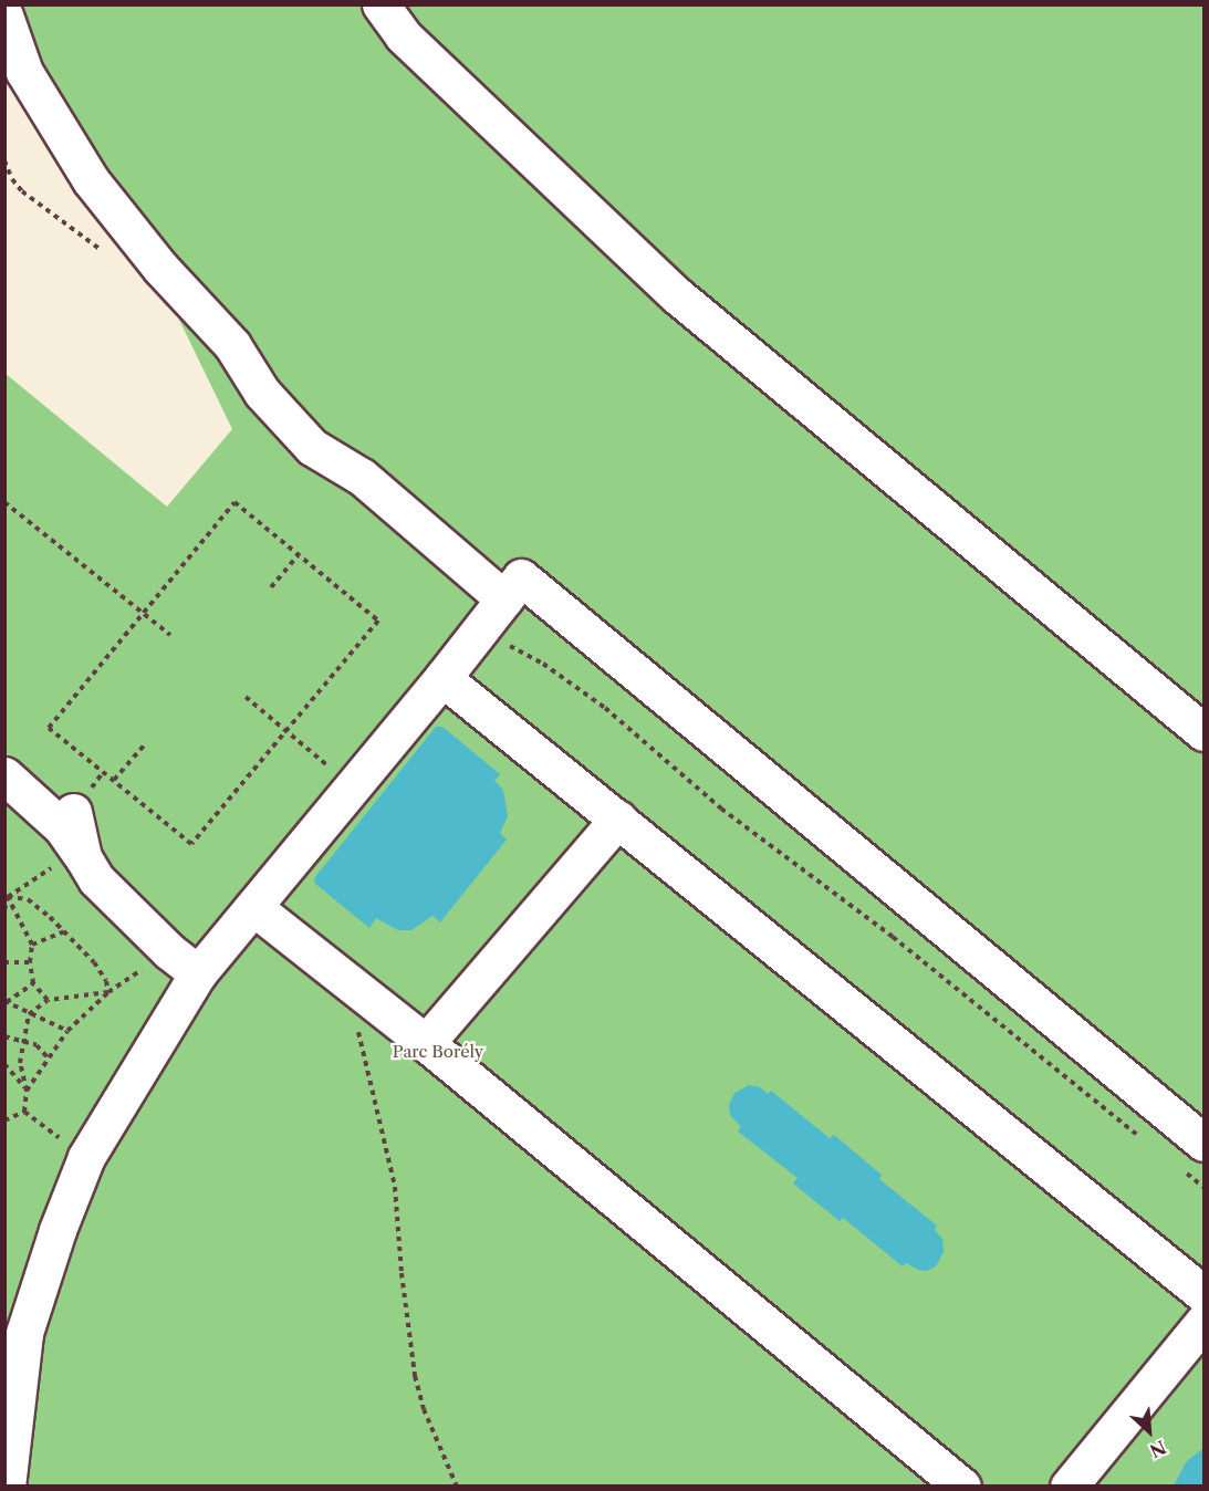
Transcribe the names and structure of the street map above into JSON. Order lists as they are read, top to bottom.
{
  "parks": ["Parc Borély"],
  "north": "bottom right"
}
